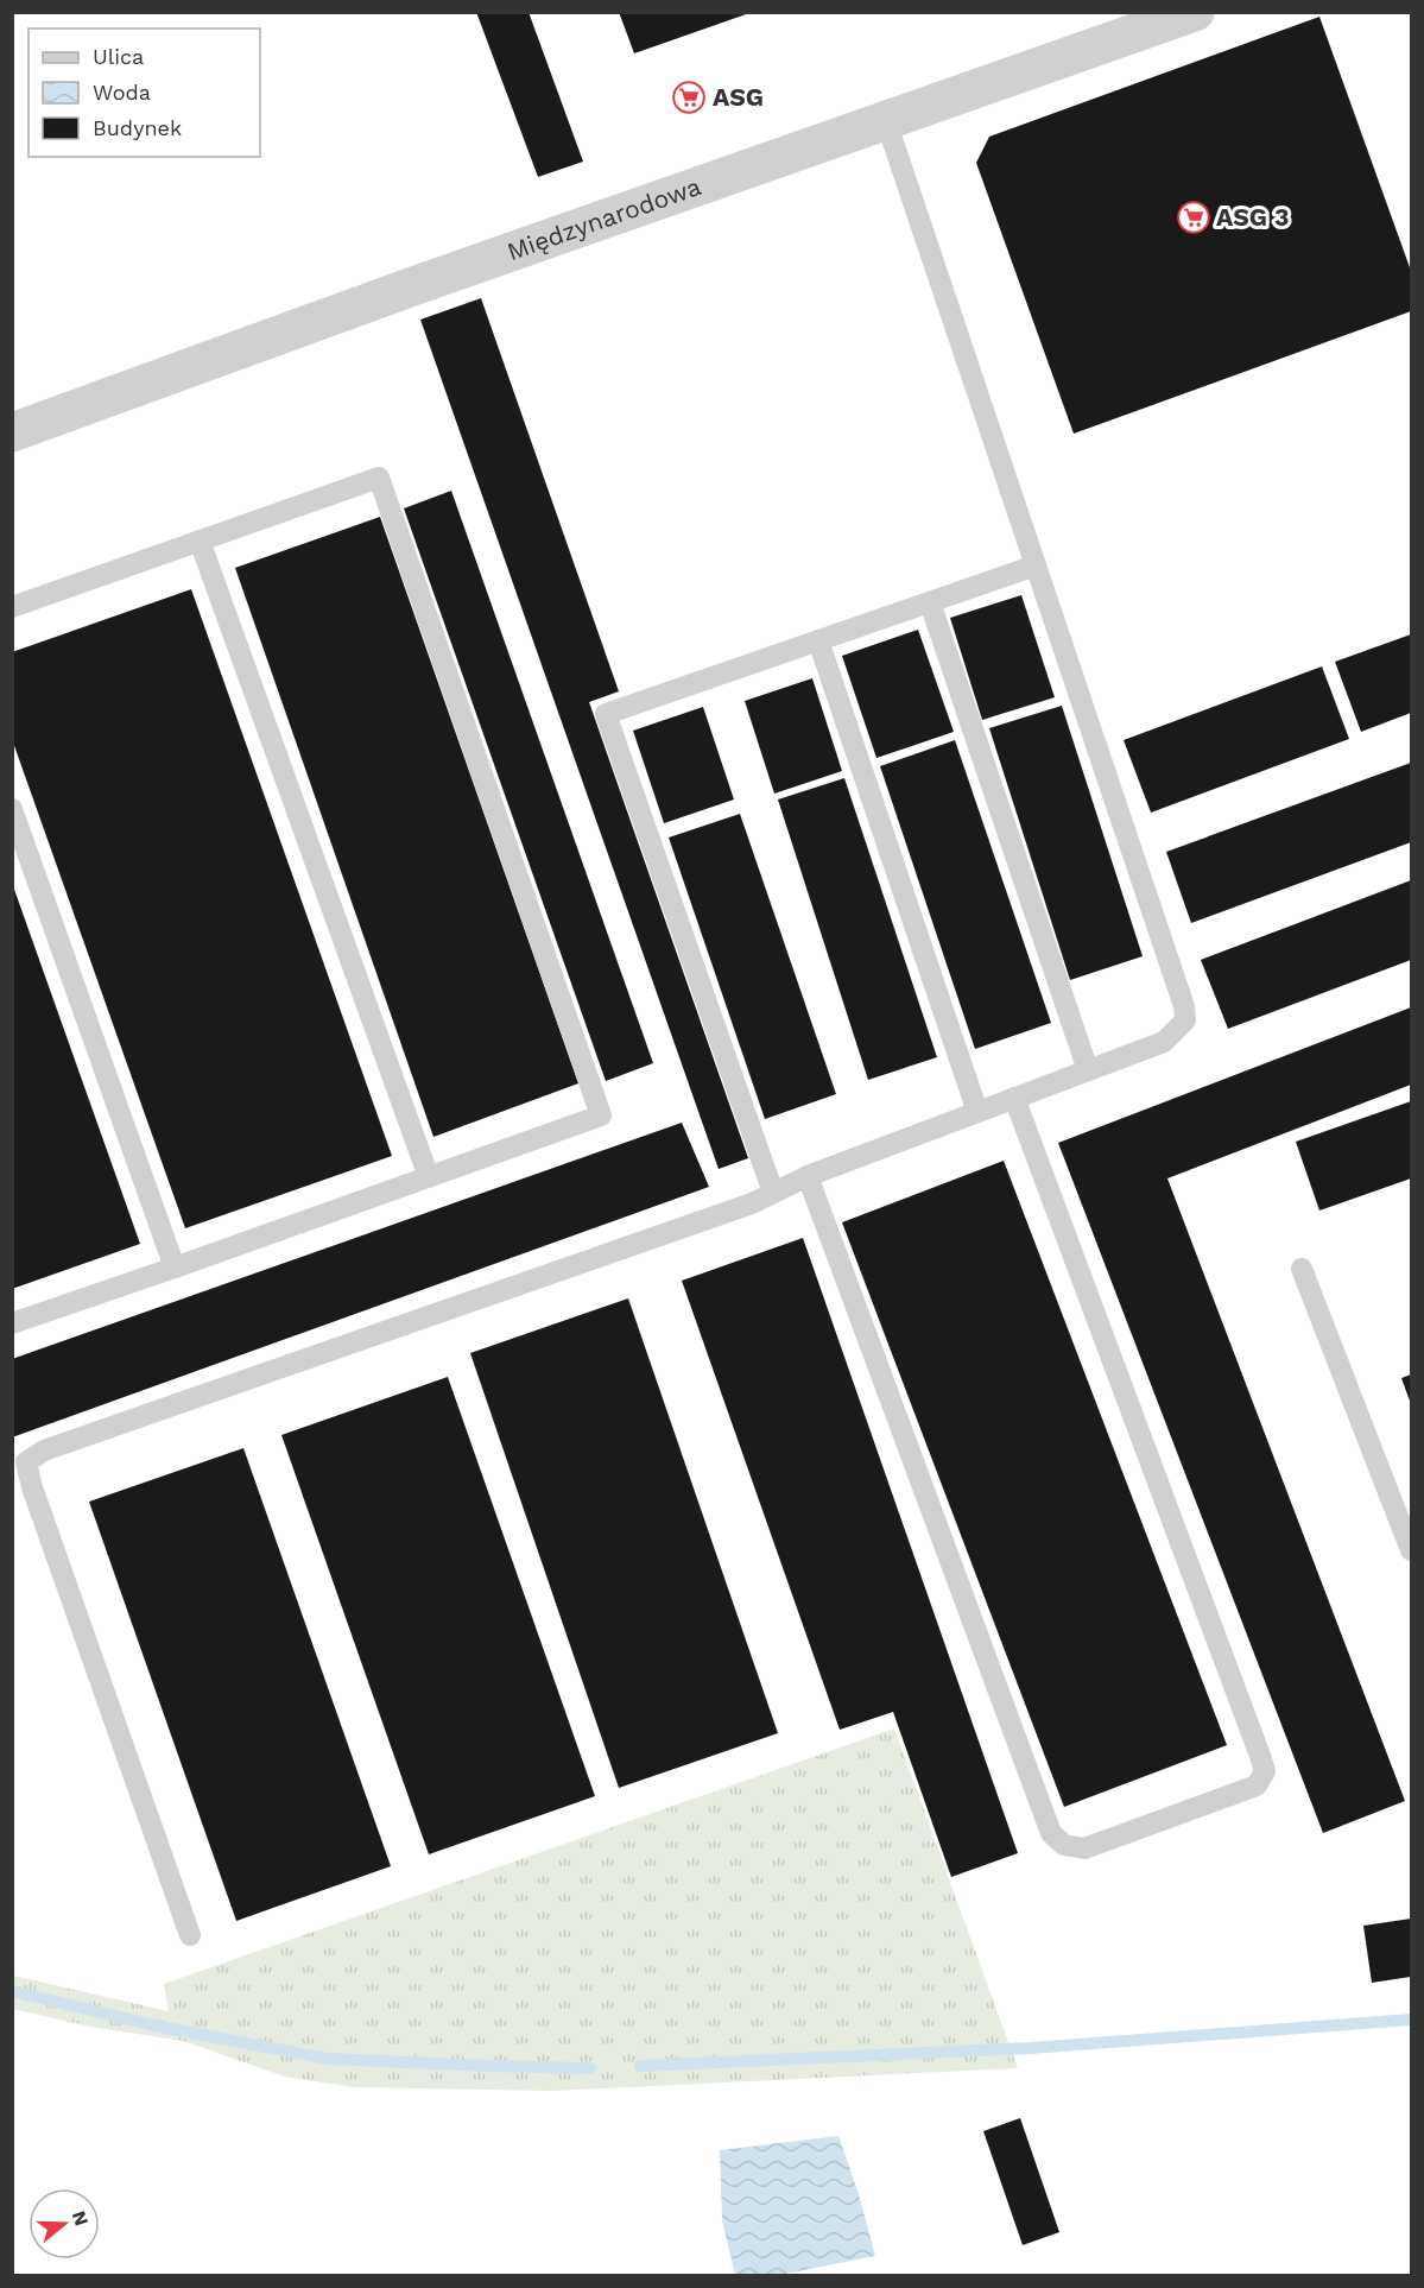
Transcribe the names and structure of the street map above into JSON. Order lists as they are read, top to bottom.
{
  "streets": {
    "street": ["Międzynarodowa"]
  },
  "places": {
    "supermarket": ["ASG", "ASG 3"]
  },
  "legend": ["Ulica", "Woda", "Budynek"],
  "north": "right"
}
